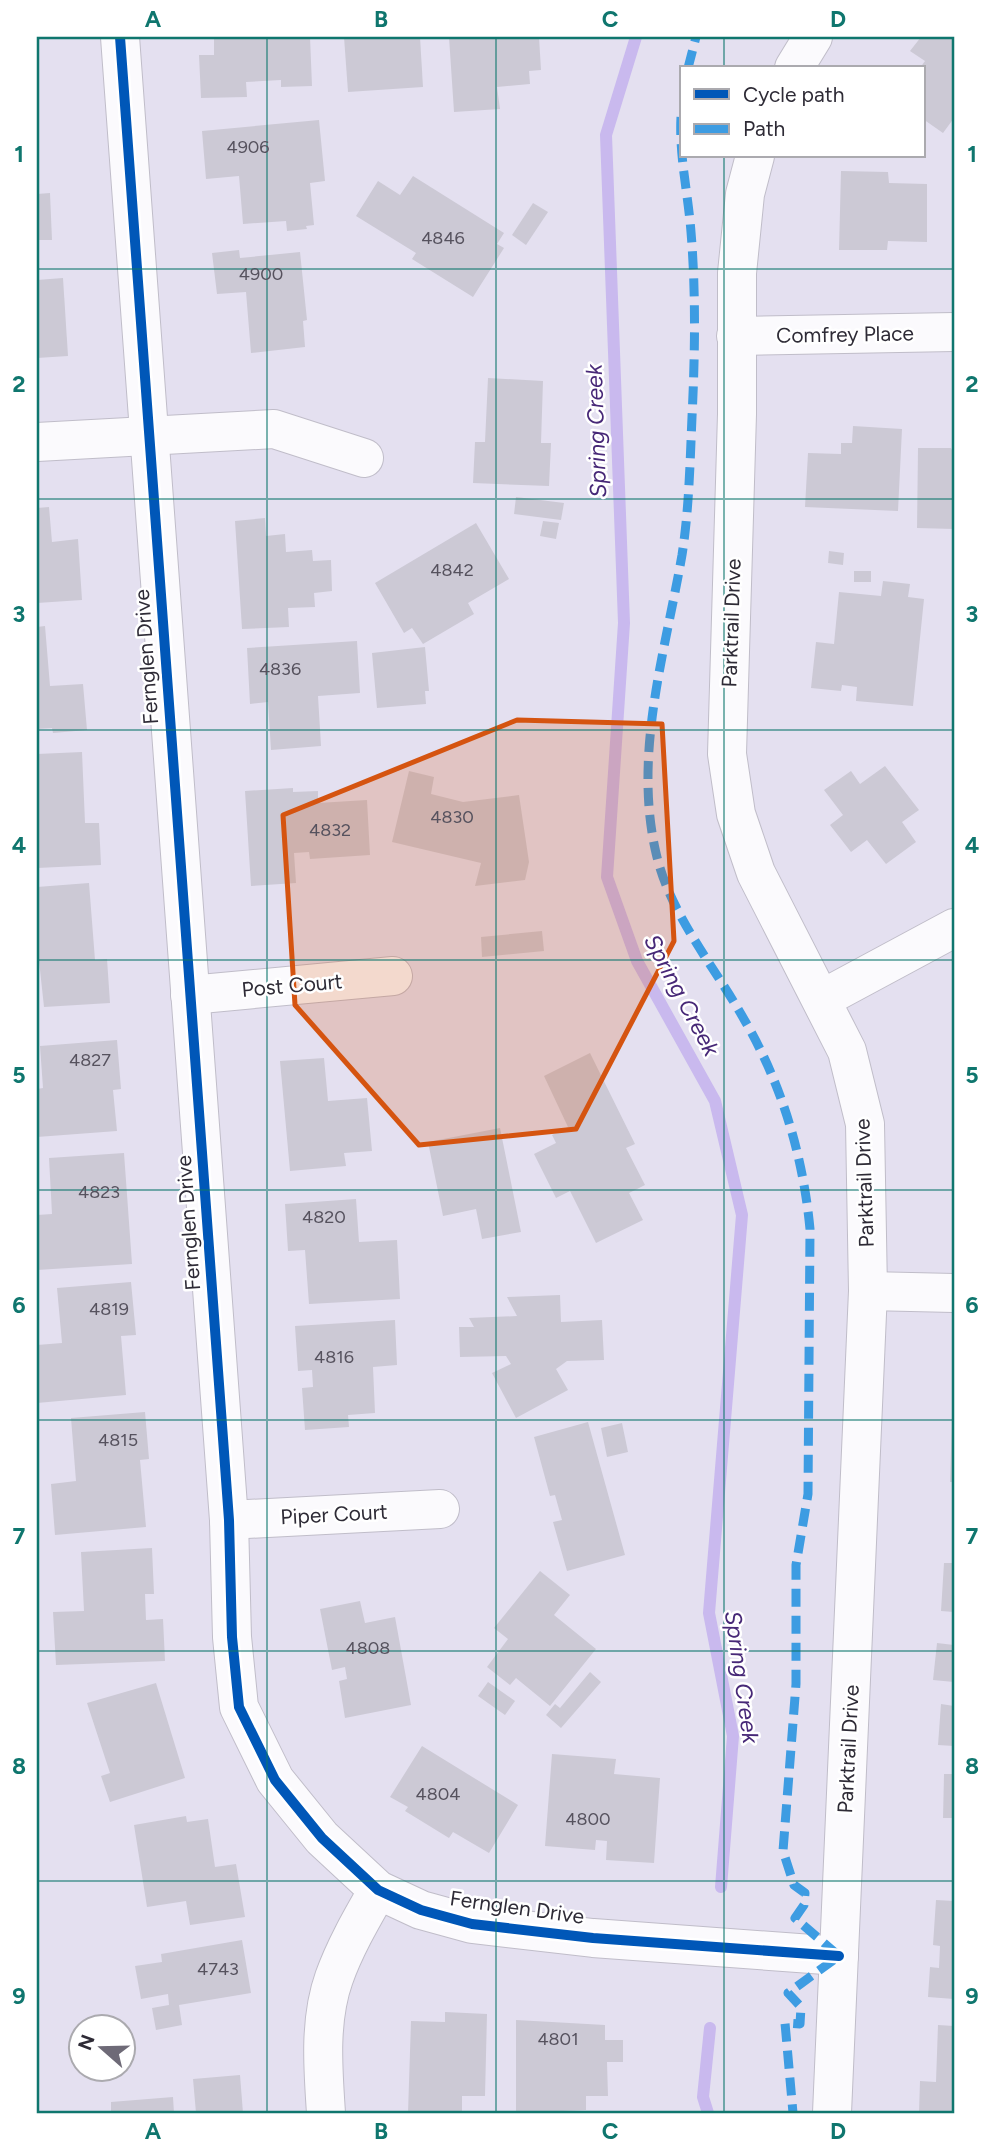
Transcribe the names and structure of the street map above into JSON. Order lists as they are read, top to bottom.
{
  "streets": {
    "street": [
      "Comfrey Place",
      "Parktrail Drive",
      "Fernglen Drive",
      "Post Court",
      "Piper Court"
    ]
  },
  "crossings": [
    ["Comfrey Place", "Parktrail Drive"],
    ["Parktrail Drive", "Fernglen Drive"],
    ["Fernglen Drive", "Post Court"],
    ["Fernglen Drive", "Piper Court"]
  ],
  "water": ["Spring Creek"],
  "house_numbers": [
    "4906",
    "4846",
    "4900",
    "4842",
    "4836",
    "4830",
    "4832",
    "4827",
    "4823",
    "4820",
    "4819",
    "4816",
    "4815",
    "4808",
    "4804",
    "4800",
    "4743",
    "4801"
  ],
  "legend": ["Cycle path", "Path"],
  "north": "left",
  "grid": {
    "columns": [
      "A",
      "B",
      "C",
      "D"
    ],
    "rows": [
      "1",
      "2",
      "3",
      "4",
      "5",
      "6",
      "7",
      "8",
      "9"
    ]
  }
}
